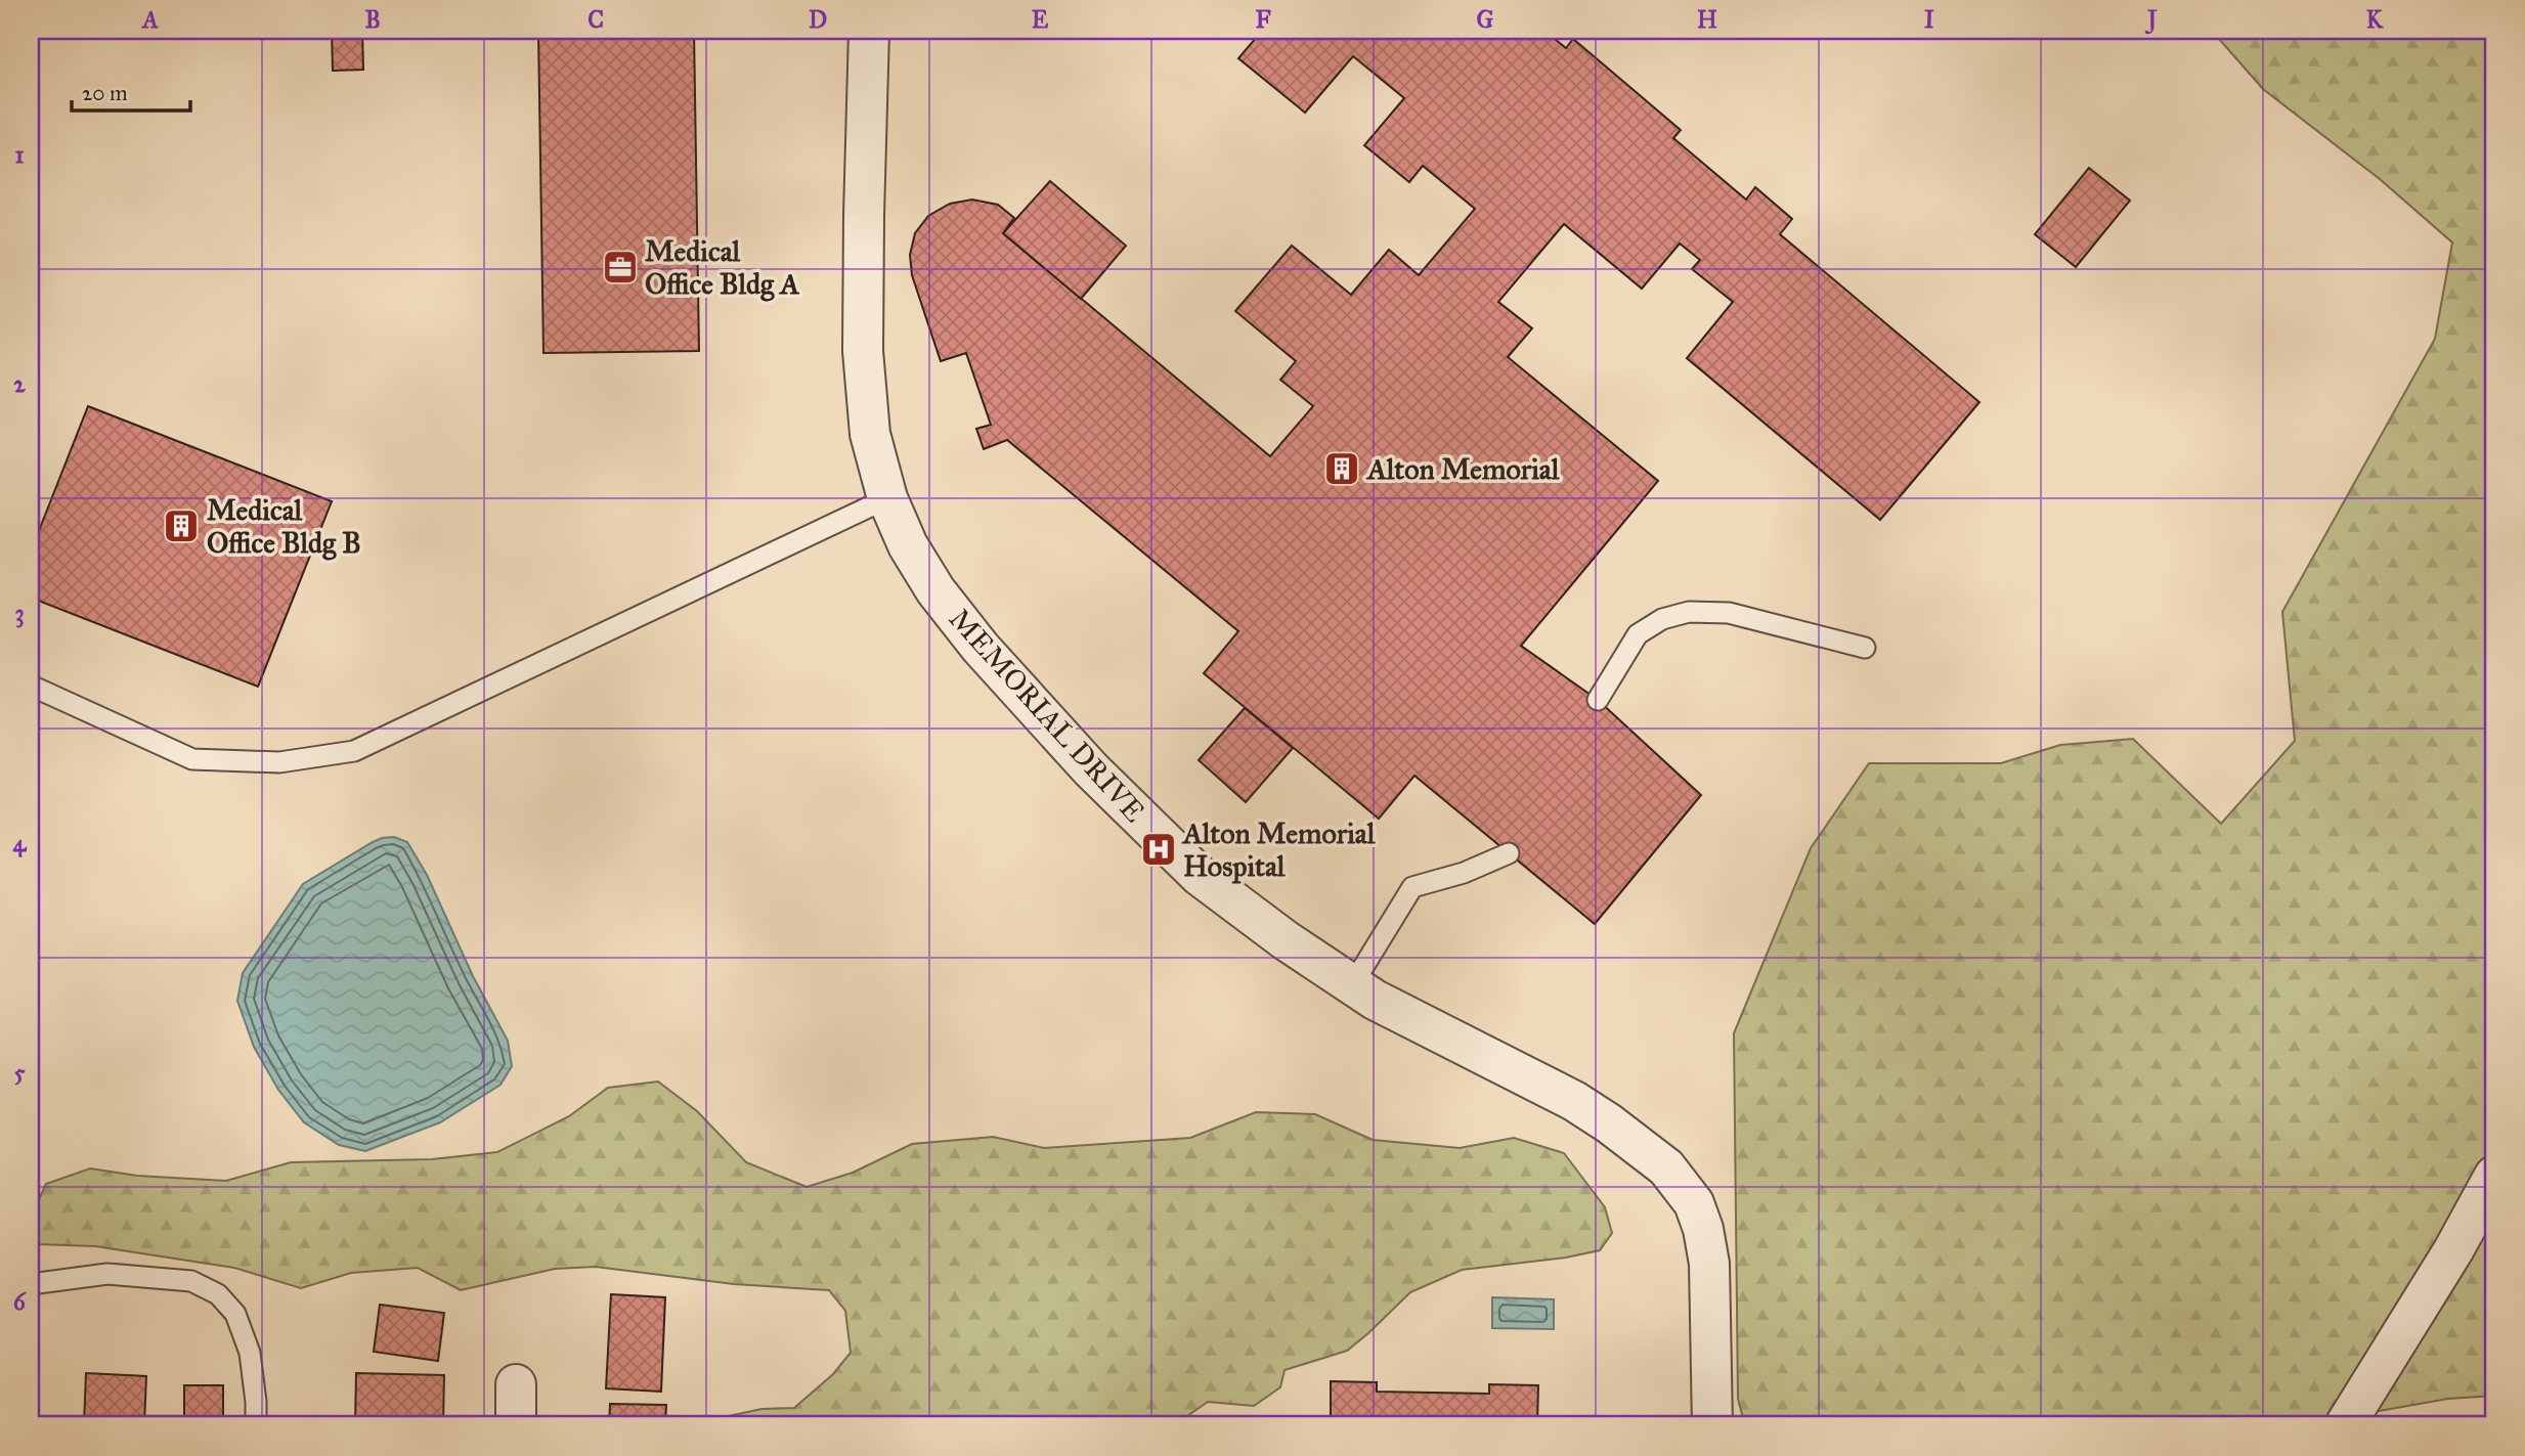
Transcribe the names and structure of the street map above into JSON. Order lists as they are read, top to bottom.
{
  "streets": {
    "street": ["MEMORIAL DRIVE"]
  },
  "places": {
    "office": ["Medical Office Bldg A"],
    "building": ["Alton Memorial", "Medical Office Bldg B"],
    "hospital": ["Alton Memorial Hospital"]
  },
  "scale_bar": "20 m",
  "grid": {
    "columns": [
      "A",
      "B",
      "C",
      "D",
      "E",
      "F",
      "G",
      "H",
      "I",
      "J",
      "K"
    ],
    "rows": [
      "1",
      "2",
      "3",
      "4",
      "5",
      "6"
    ]
  }
}
